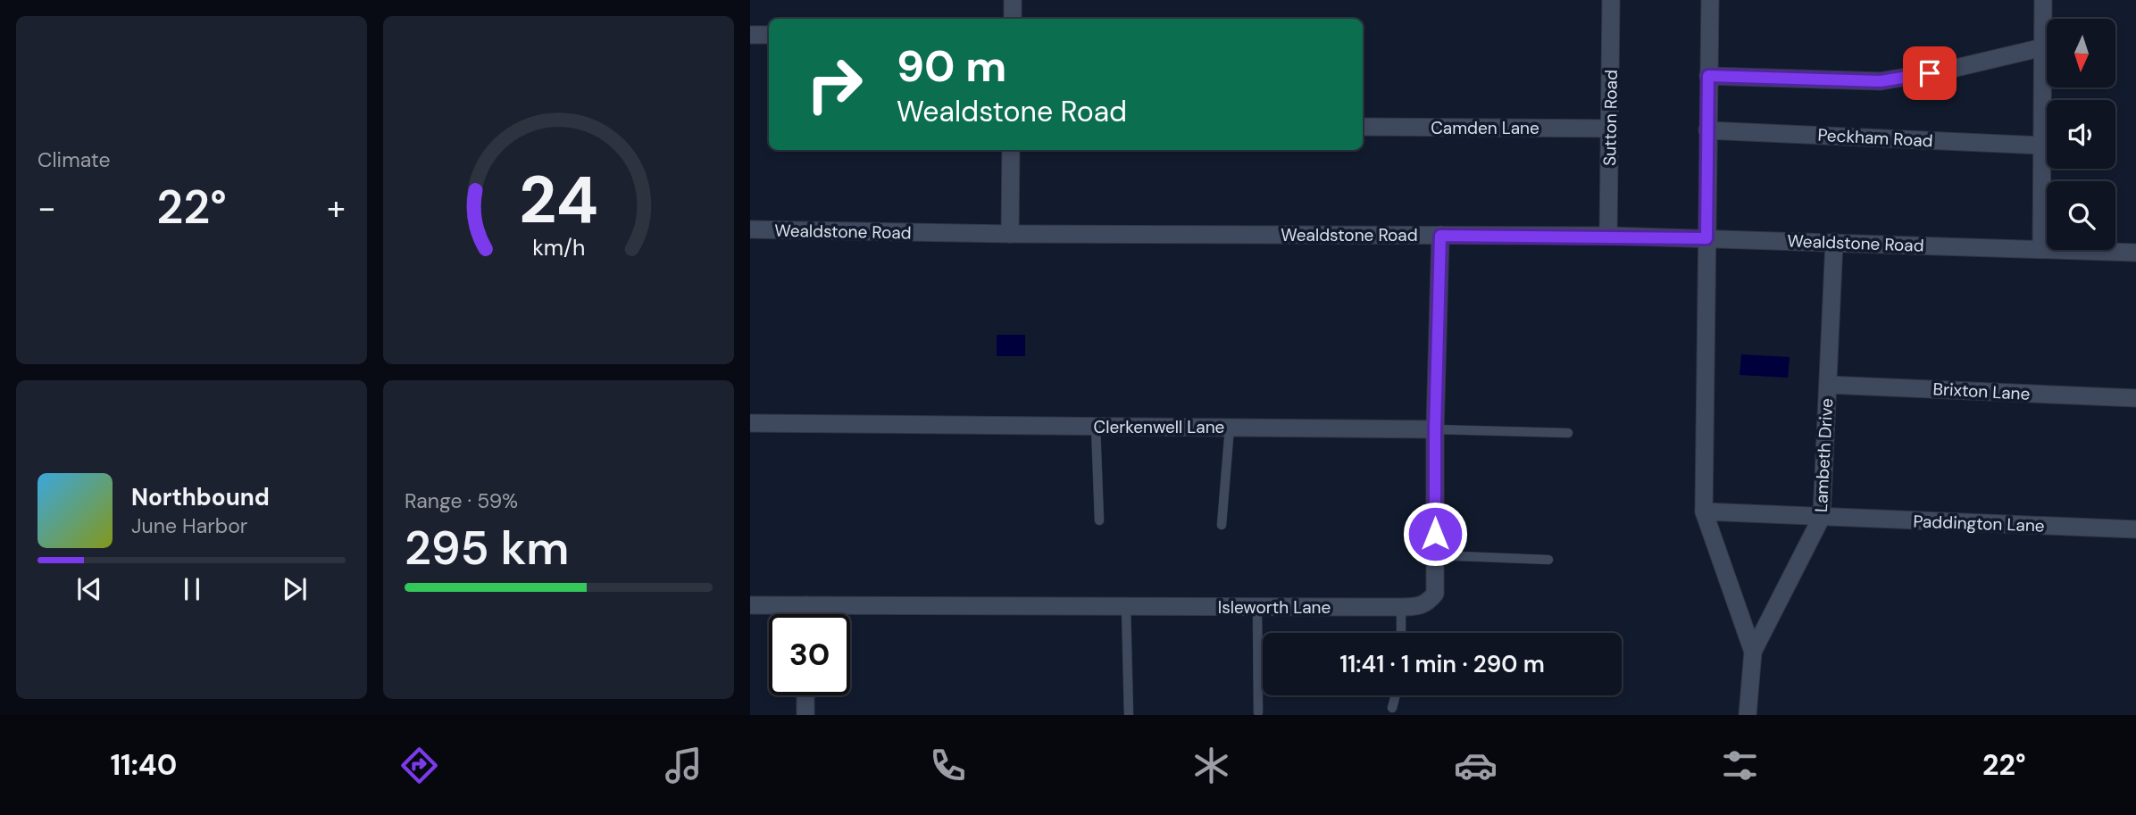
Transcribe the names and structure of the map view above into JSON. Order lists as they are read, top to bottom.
{
  "streets": {
    "street": [
      "Sutton Road",
      "Camden Lane",
      "Peckham Road",
      "Wealdstone Road",
      "Brixton Lane",
      "Clerkenwell Lane",
      "Lambeth Drive",
      "Paddington Lane",
      "Isleworth Lane"
    ]
  },
  "crossings": [
    ["Sutton Road", "Camden Lane"],
    ["Sutton Road", "Wealdstone Road"],
    ["Peckham Road", "Lambeth Drive"],
    ["Wealdstone Road", "Lambeth Drive"],
    ["Wealdstone Road", "Isleworth Lane"],
    ["Brixton Lane", "Lambeth Drive"],
    ["Clerkenwell Lane", "Isleworth Lane"],
    ["Lambeth Drive", "Paddington Lane"]
  ],
  "north": "bottom",
  "page": {
    "tile": [
      "Climate",
      ["Range · 59%", "295 km"]
    ],
    "turn": ["90 m", "Wealdstone Road"],
    "heat": ["−", "22°", "+"],
    "song": ["Northbound", "June Harbor"],
    "limit": "30",
    "trip": "11:41 · 1 min · 290 m",
    "tabs": ["11:40", "22°"],
    "gauge": ["24", "km/h"]
  }
}
